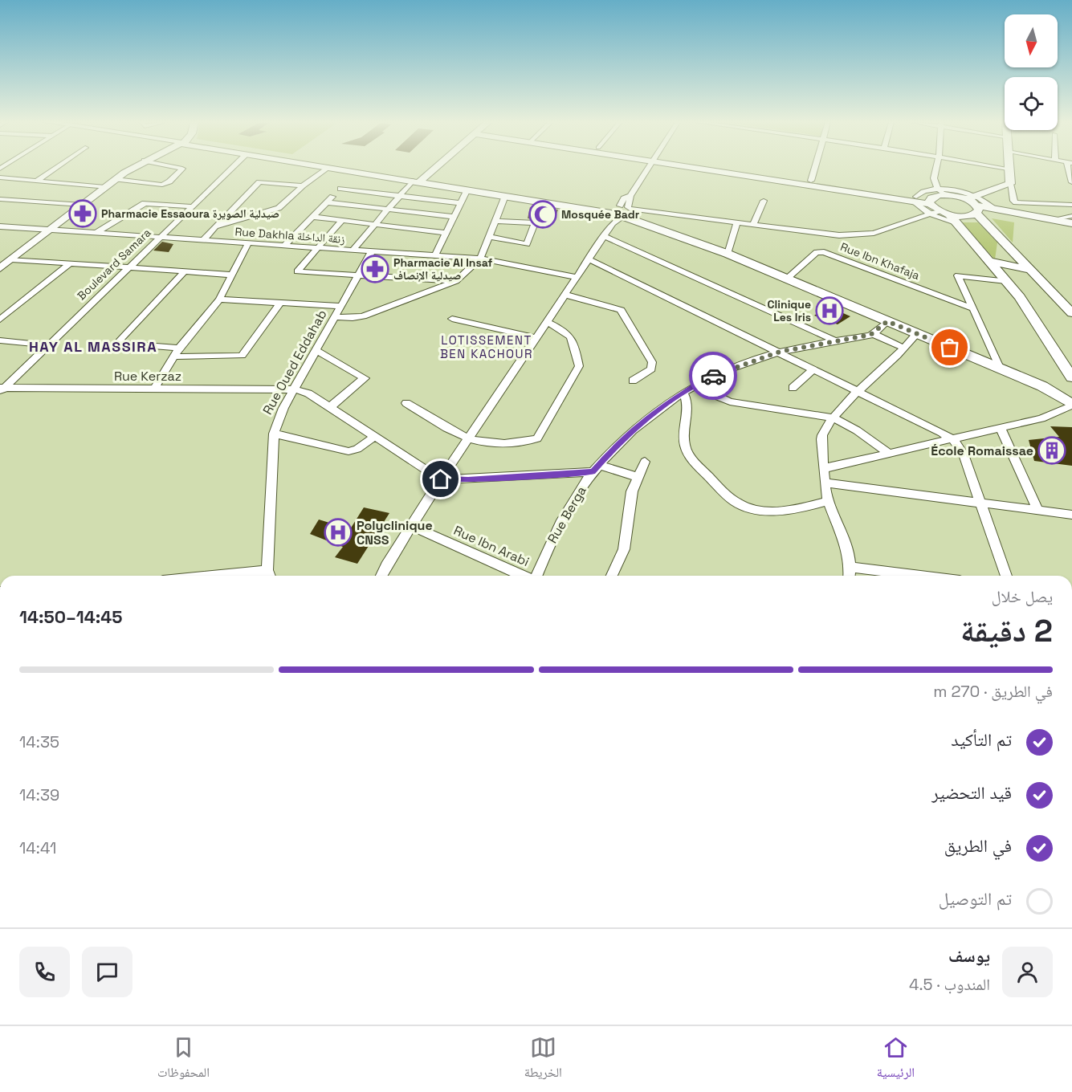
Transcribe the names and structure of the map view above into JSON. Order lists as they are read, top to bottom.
{
  "streets": {
    "street": [
      "Rue Dakhla زنقة الداخلة",
      "Rue Ibn Khafaja",
      "Boulevard Samara",
      "Rue Oued Eddahab",
      "Rue Kerzaz",
      "Rue Berga",
      "Rue Ibn Arabi"
    ]
  },
  "crossings": [
    ["Rue Dakhla زنقة الداخلة", "Boulevard Samara"],
    ["Rue Dakhla زنقة الداخلة", "Rue Oued Eddahab"],
    ["Boulevard Samara", "Rue Kerzaz"],
    ["Rue Oued Eddahab", "Rue Kerzaz"]
  ],
  "districts": ["LOTISSEMENT BEN KACHOUR", "HAY AL MASSIRA"],
  "places": {
    "pharmacy": ["Pharmacie Essaoura صيدلية الصويرة", "Pharmacie Al Insaf صيدلية الإنصاف"],
    "mosque": ["Mosquée Badr"],
    "hospital": ["Clinique Les Iris", "Polyclinique CNSS"],
    "building": ["École Romaissae"]
  },
  "north": "bottom",
  "page": {
    "heading": ["2 دقيقة", "يصل خلال", "14:45–14:50"],
    "panel": ["يوسف", "المندوب · 4.5"],
    "bar": "في الطريق · 270 m",
    "list": [
      ["تم التأكيد", "14:35"],
      ["قيد التحضير", "14:39"],
      ["في الطريق", "14:41"],
      "تم التوصيل"
    ],
    "tabs": ["الرئيسية", "الخريطة", "المحفوظات"]
  }
}
